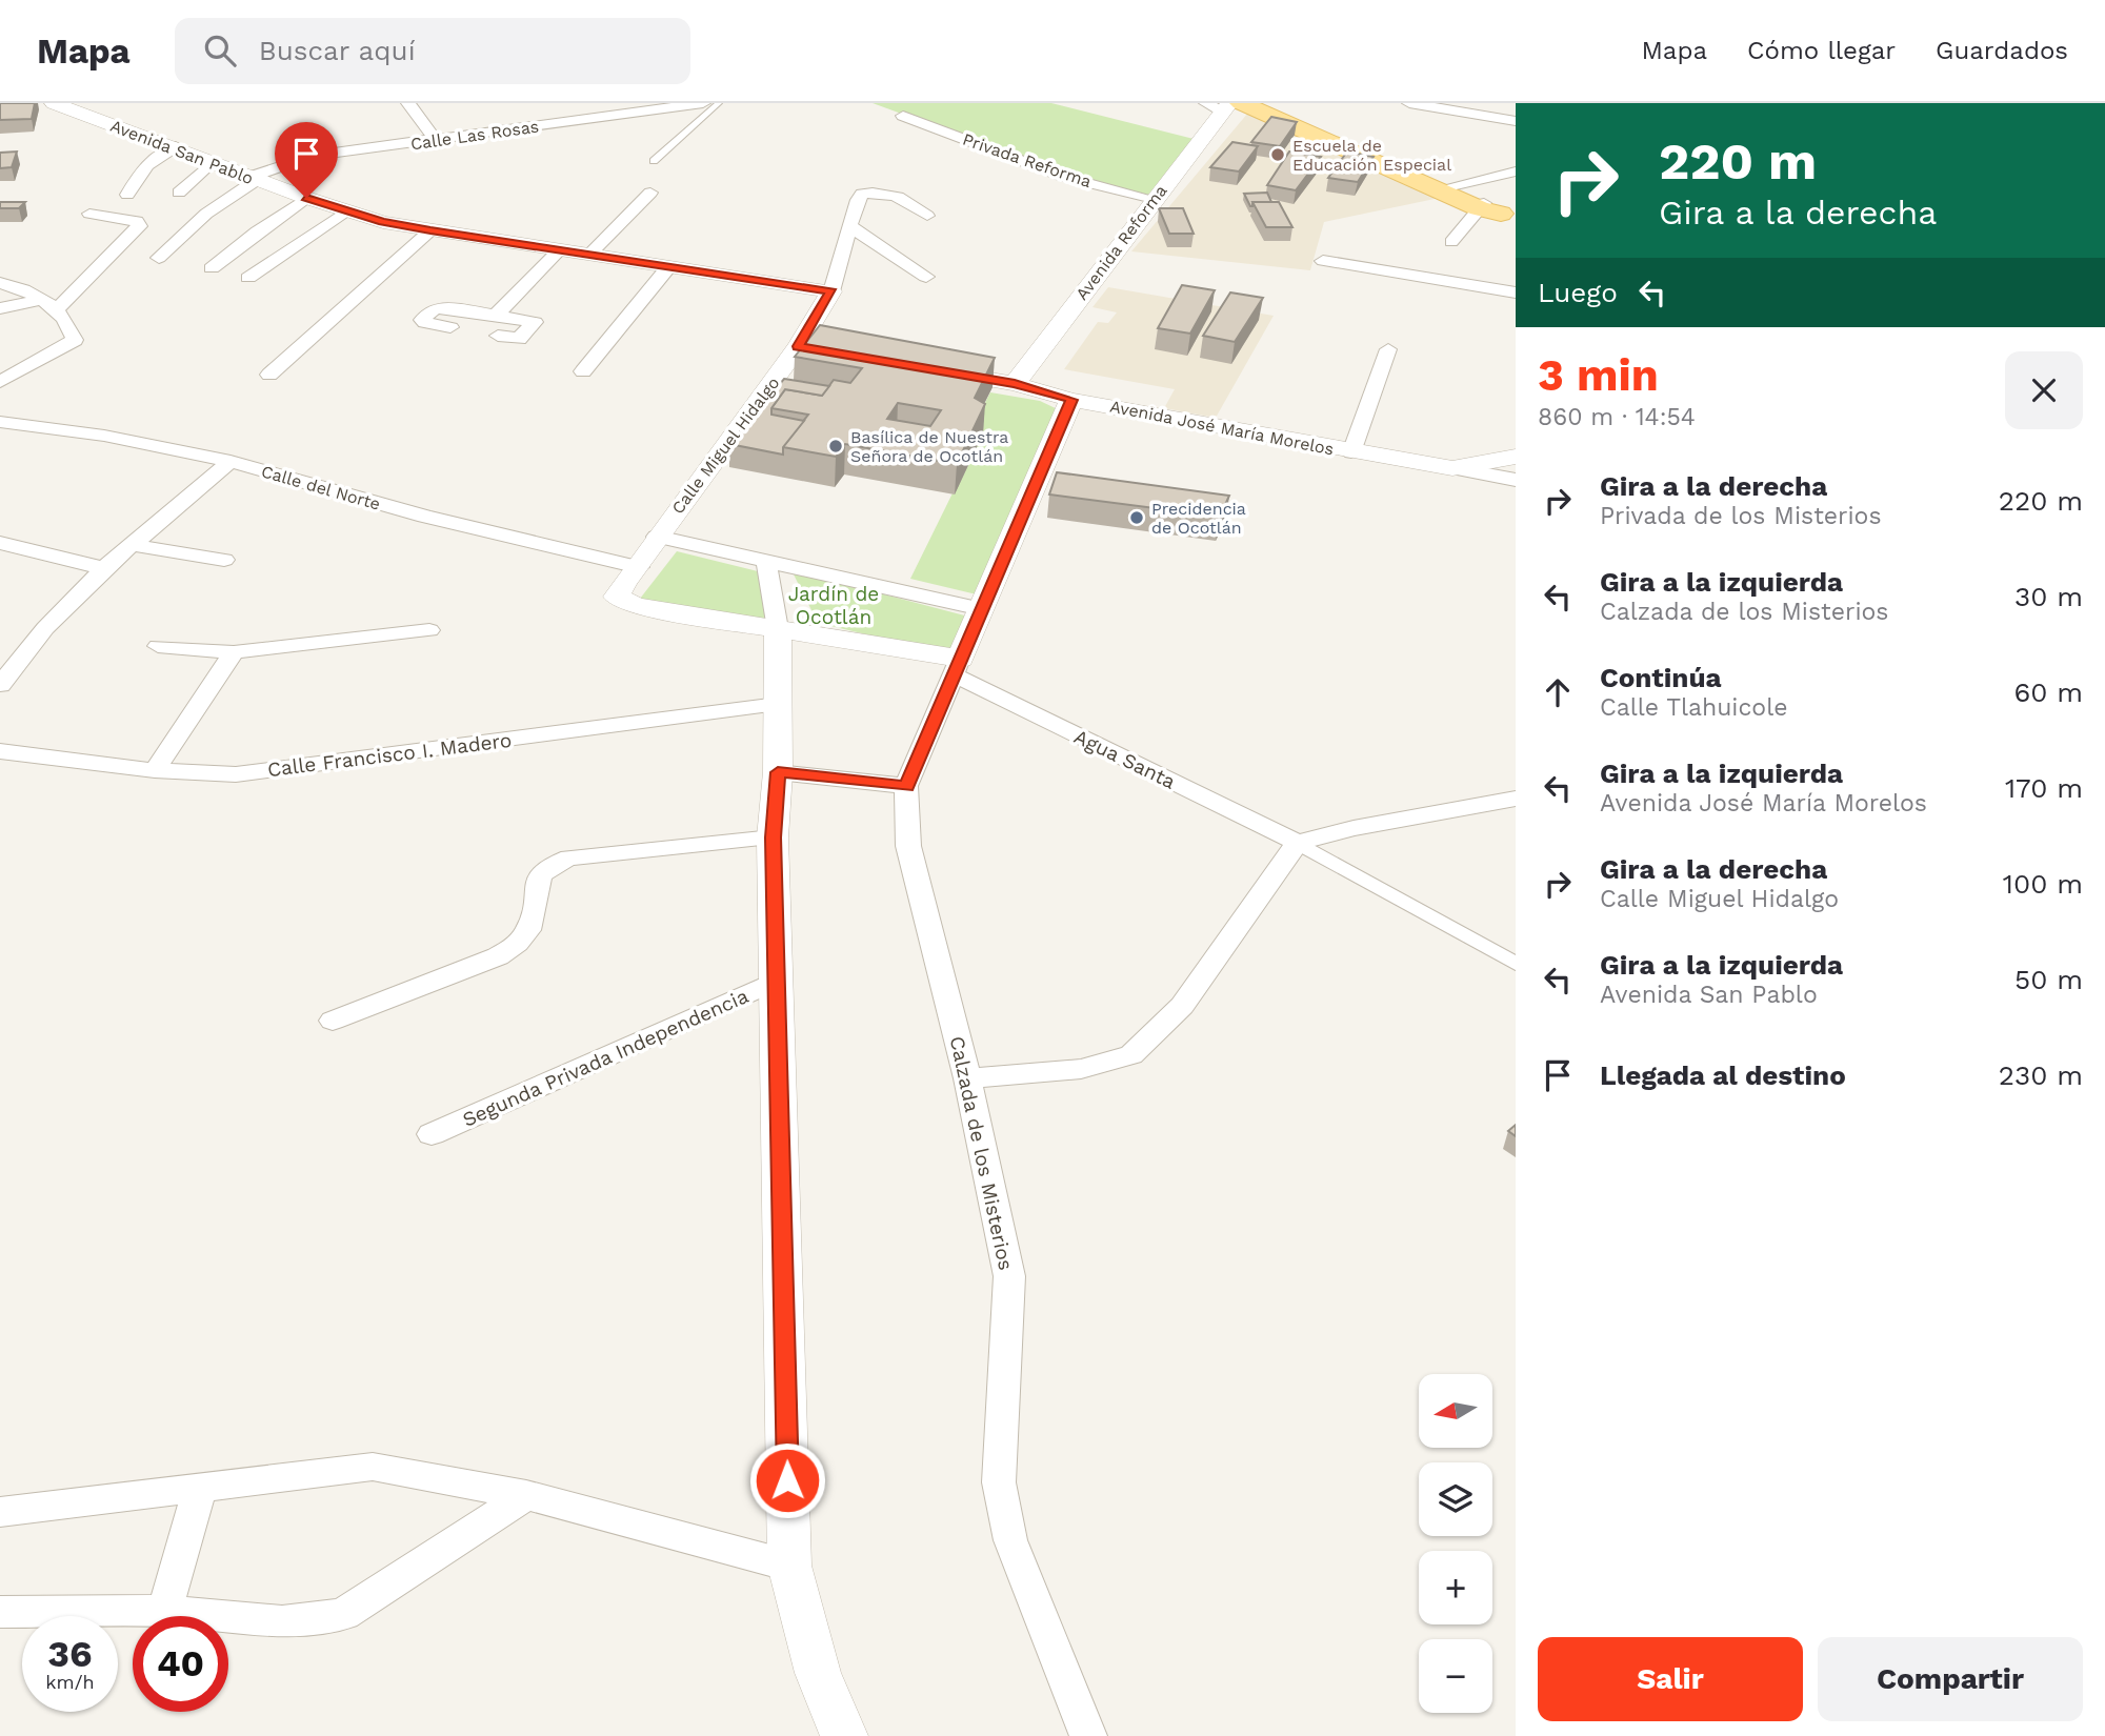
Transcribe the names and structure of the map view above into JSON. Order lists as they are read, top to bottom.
{
  "streets": {
    "street": [
      "Calle Las Rosas",
      "Avenida San Pablo",
      "Privada Reforma",
      "Avenida Reforma",
      "Avenida José María Morelos",
      "Calle Miguel Hidalgo",
      "Calle del Norte",
      "Calle Francisco I. Madero",
      "Agua Santa",
      "Segunda Privada Independencia",
      "Calzada de los Misterios"
    ]
  },
  "crossings": [
    ["Calle Las Rosas", "Avenida San Pablo"],
    ["Avenida San Pablo", "Calle Miguel Hidalgo"],
    ["Privada Reforma", "Avenida Reforma"],
    ["Avenida Reforma", "Avenida José María Morelos"],
    ["Calle Miguel Hidalgo", "Calle del Norte"],
    ["Agua Santa", "Calzada de los Misterios"]
  ],
  "parks": ["Jardín de Ocotlán"],
  "places": ["Escuela de Educación Especial", "Basílica de Nuestra Señora de Ocotlán", "Precidencia de Ocotlán"],
  "north": "left",
  "page": {
    "header": "Mapa",
    "search": "Buscar aquí",
    "nav": ["Mapa", "Cómo llegar", "Guardados"],
    "turn": ["220 m", "Gira a la derecha"],
    "then": "Luego",
    "heading": ["3 min", "860 m · 14:54"],
    "list": [
      {
        "name": "Gira a la derecha",
        "note": "Privada de los Misterios",
        "value": "220 m"
      },
      {
        "name": "Gira a la izquierda",
        "note": "Calzada de los Misterios",
        "value": "30 m"
      },
      {
        "name": "Continúa",
        "note": "Calle Tlahuicole",
        "value": "60 m"
      },
      {
        "name": "Gira a la izquierda",
        "note": "Avenida José María Morelos",
        "value": "170 m"
      },
      {
        "name": "Gira a la derecha",
        "note": "Calle Miguel Hidalgo",
        "value": "100 m"
      },
      {
        "name": "Gira a la izquierda",
        "note": "Avenida San Pablo",
        "value": "50 m"
      },
      {
        "name": "Llegada al destino",
        "value": "230 m"
      }
    ],
    "map_buttons": ["+", "−"],
    "speed": "36 km/h",
    "limit": "40",
    "buttons": ["Salir", "Compartir"]
  }
}
